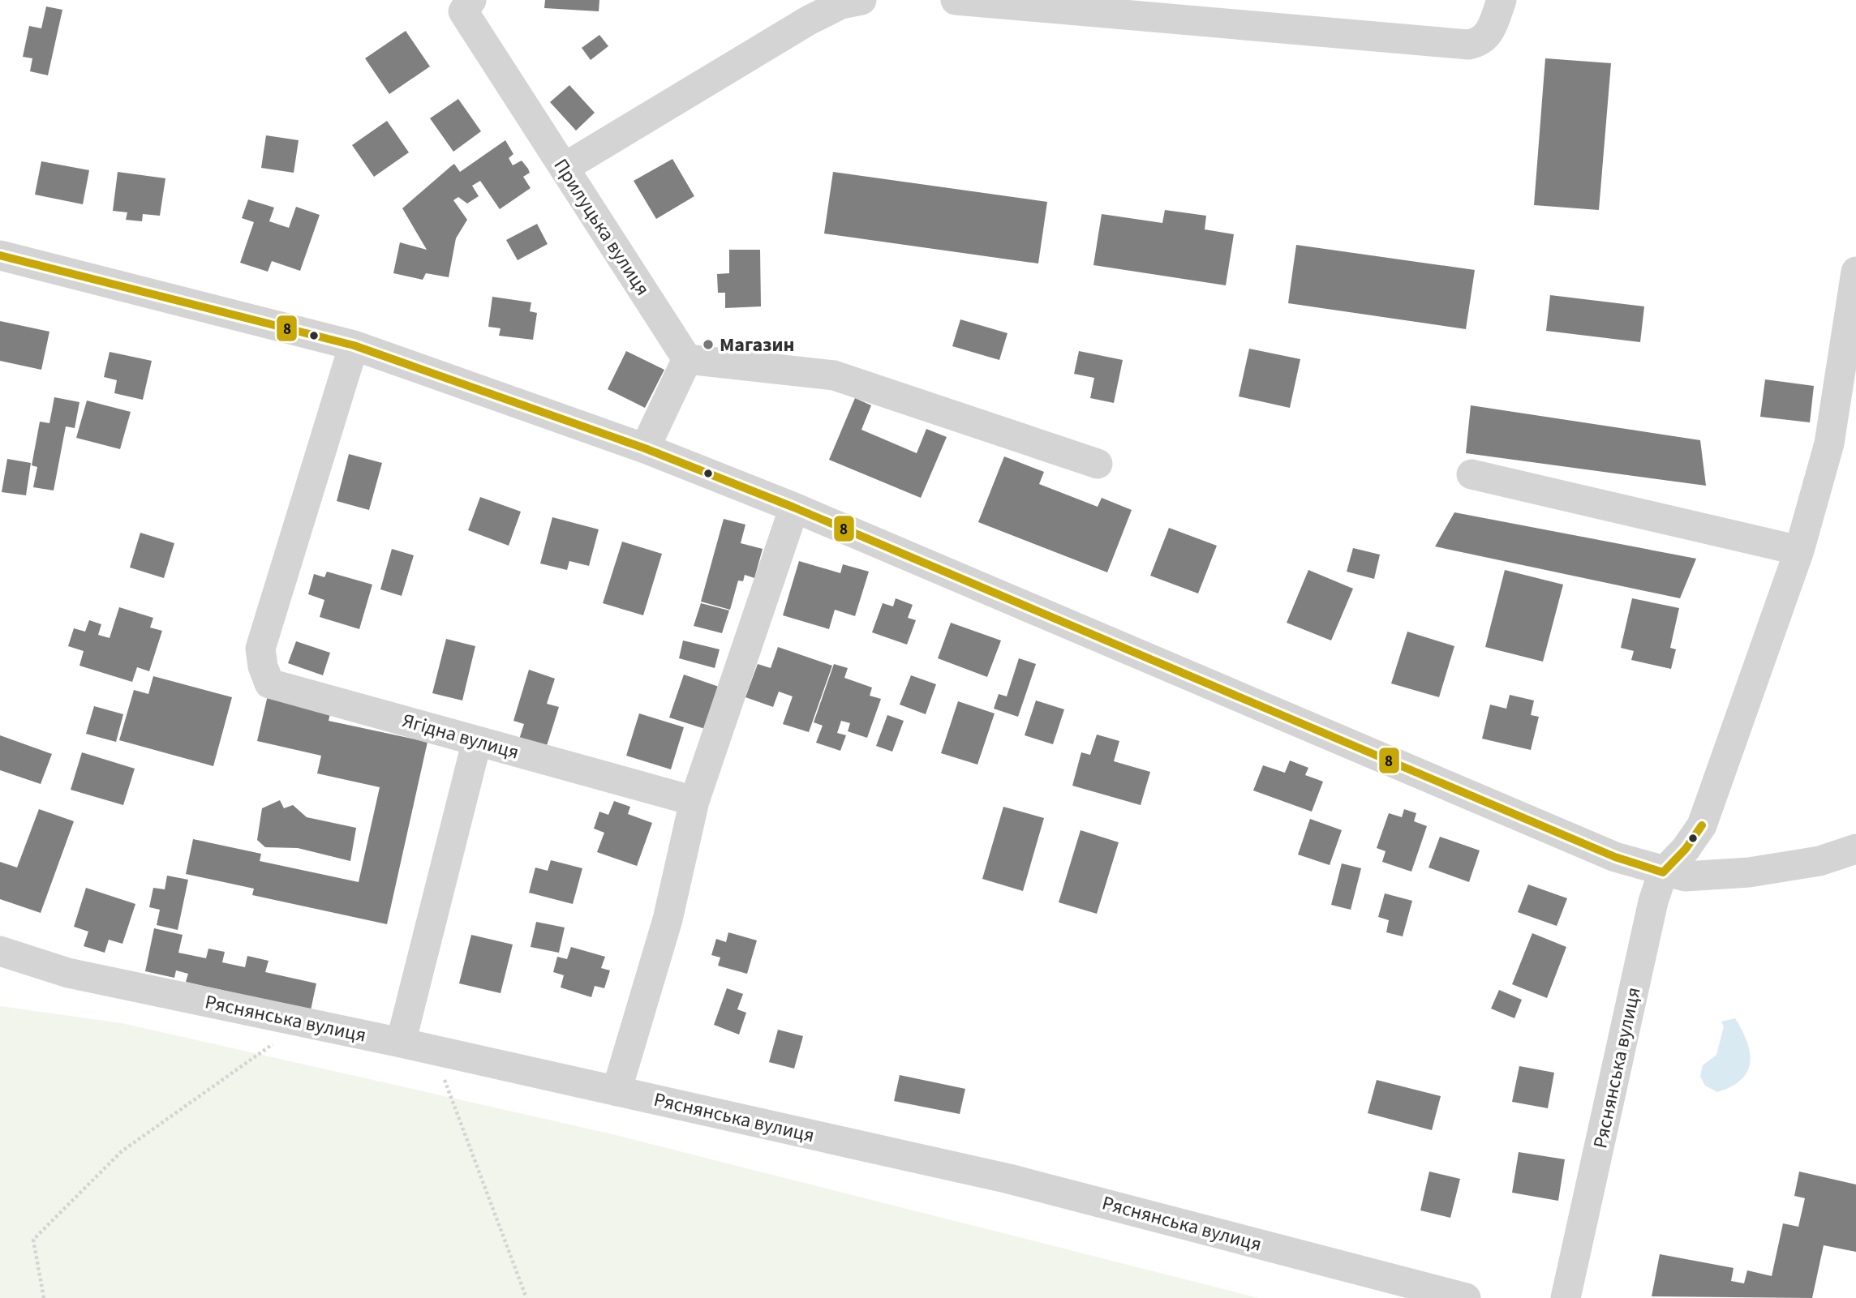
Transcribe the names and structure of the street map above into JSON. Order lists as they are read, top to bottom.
{
  "streets": {
    "street": ["Прилуцька вулиця", "Ягідна вулиця", "Ряснянська вулиця"]
  },
  "places": ["Магазин"],
  "lines": ["transit line 8"]
}
